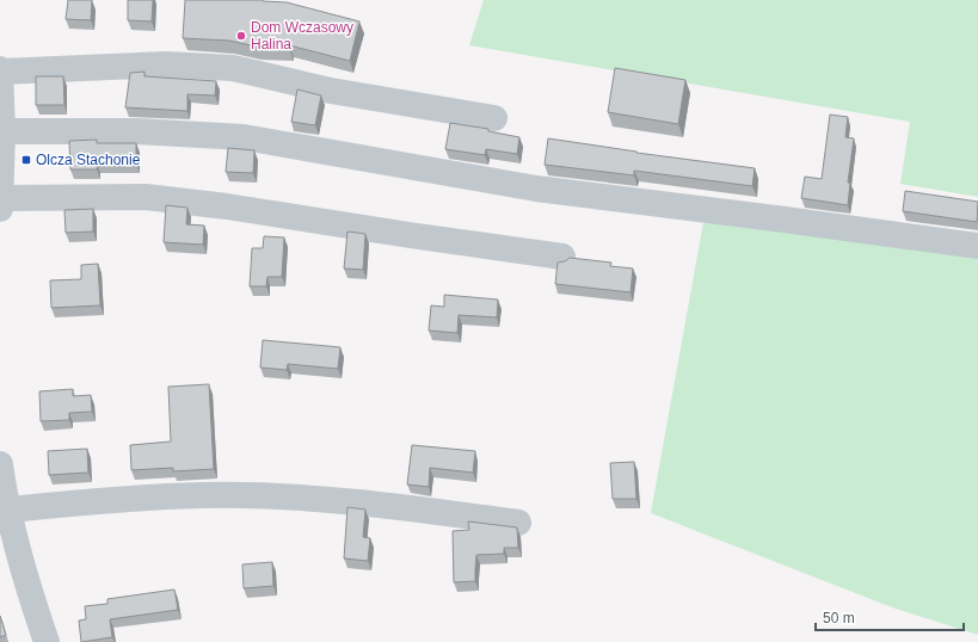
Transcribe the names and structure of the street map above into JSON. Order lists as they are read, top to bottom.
{
  "places": {
    "other": ["Dom Wczasowy Halina"],
    "transit": ["Olcza Stachonie"]
  },
  "scale_bar": "50 m"
}
